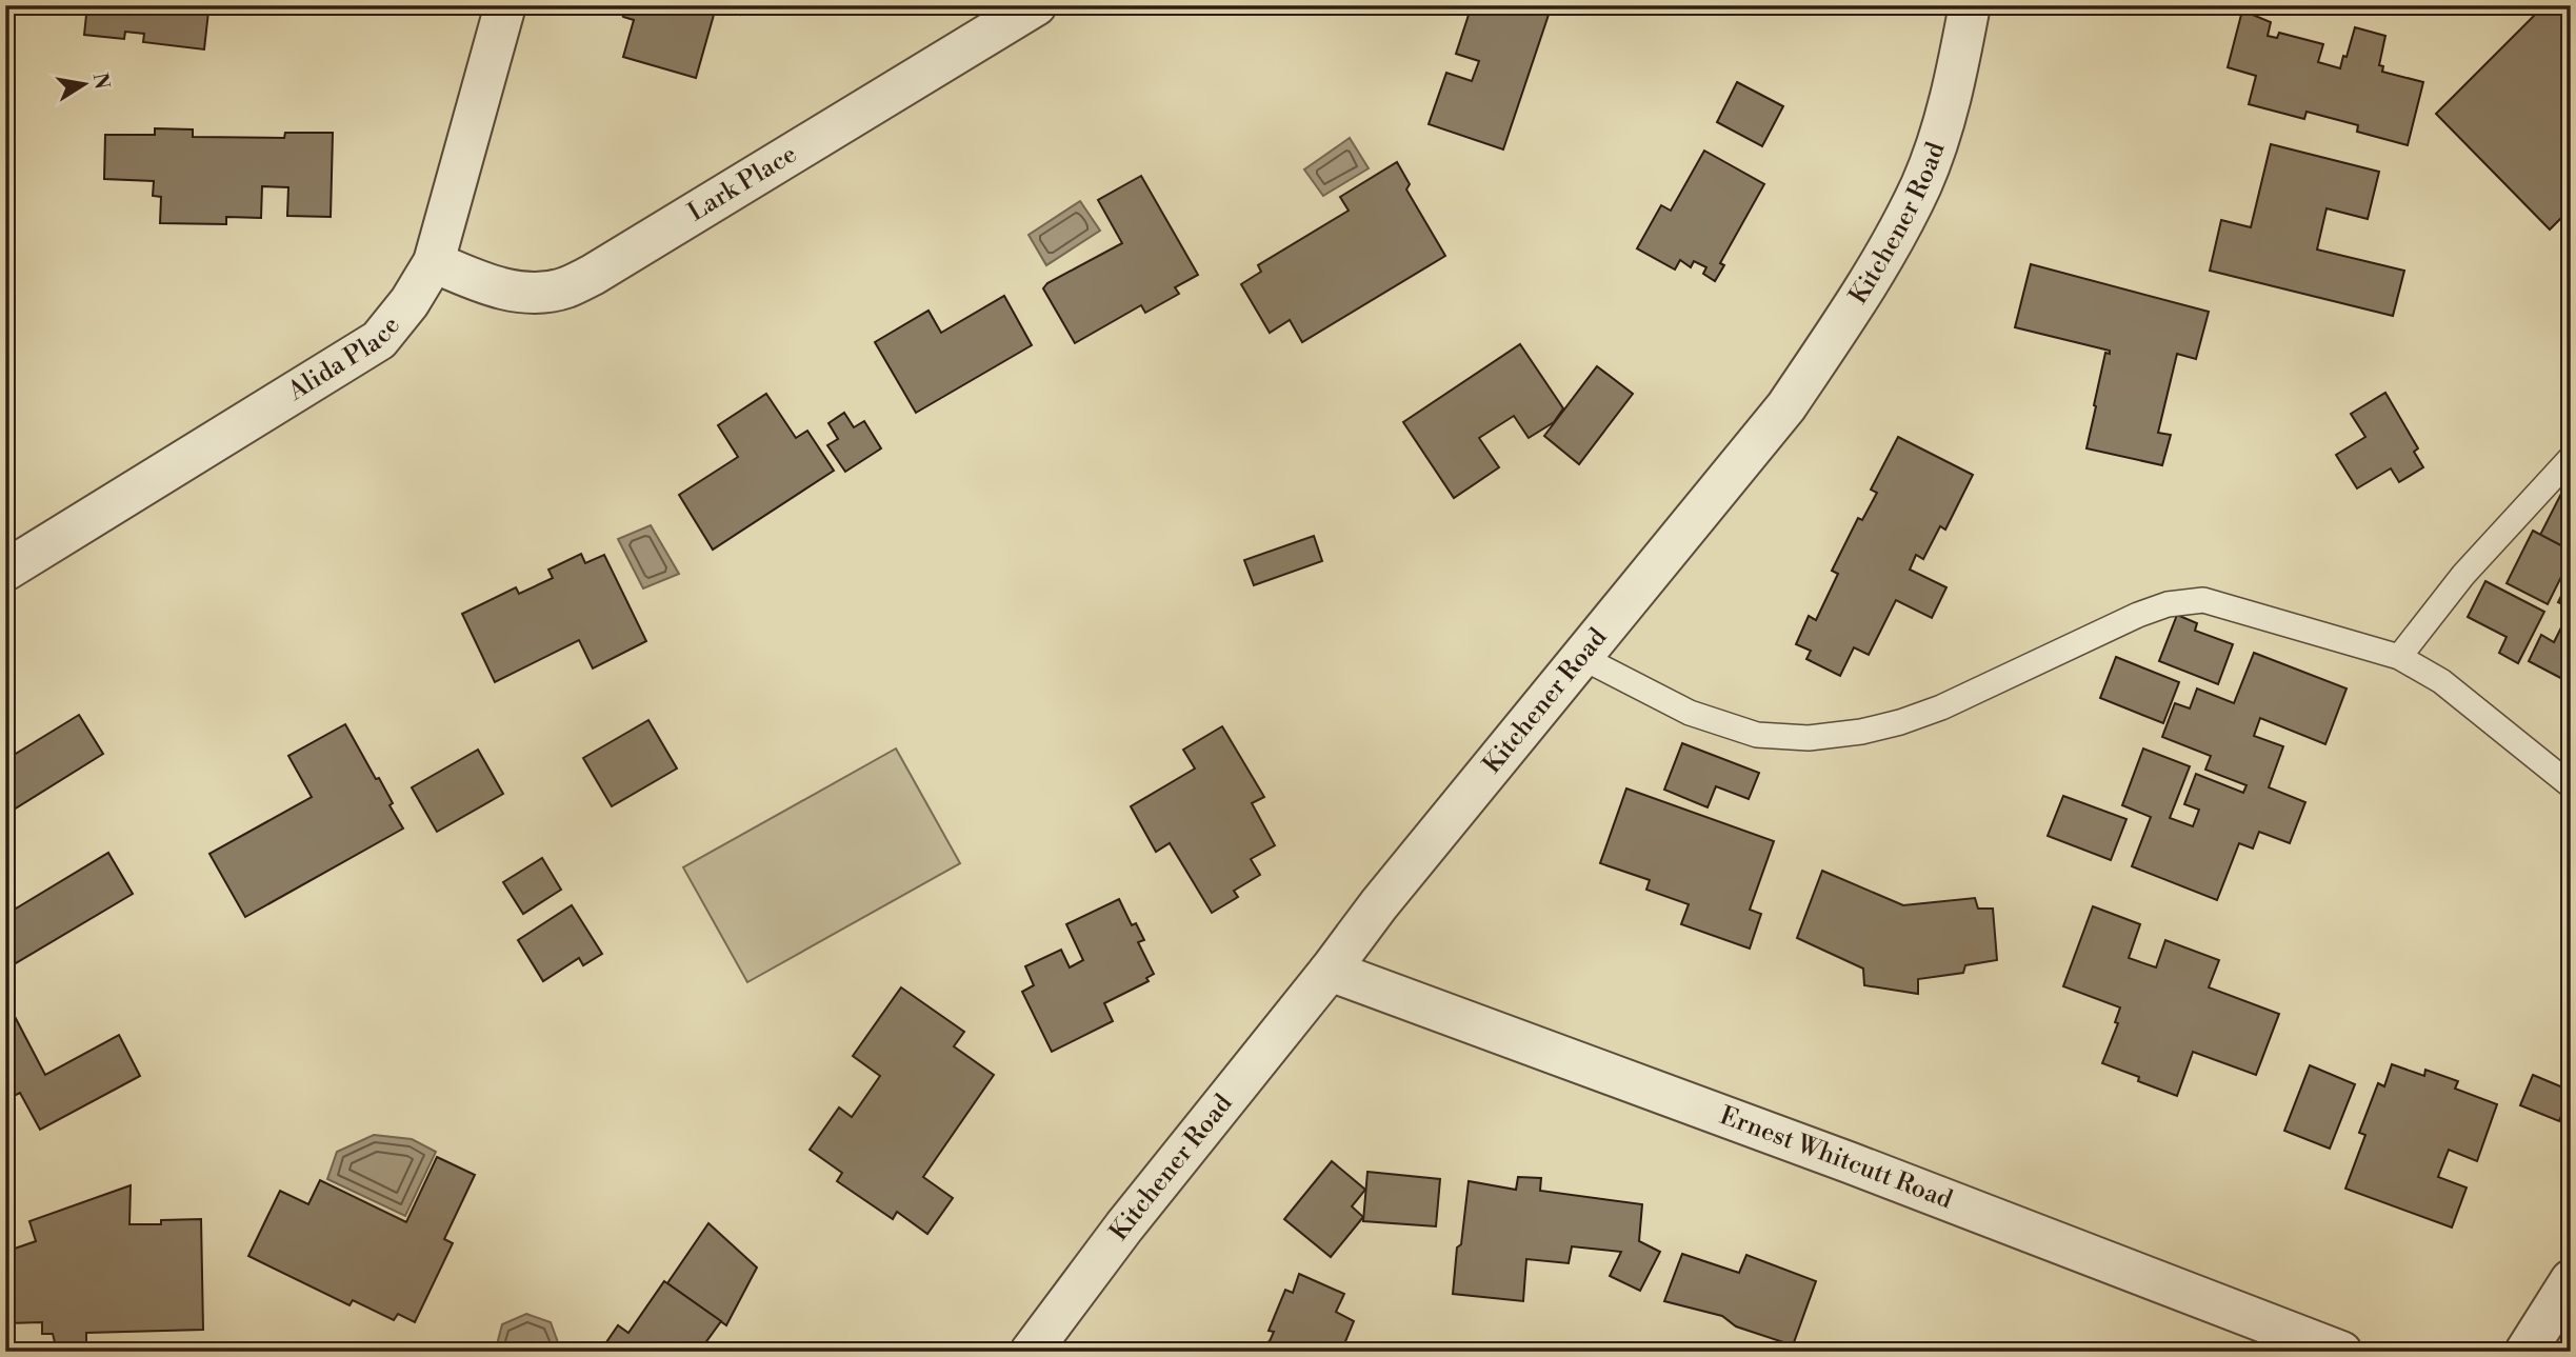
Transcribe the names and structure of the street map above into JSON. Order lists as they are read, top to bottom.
{
  "streets": {
    "street": [
      "Lark Place",
      "Kitchener Road",
      "Alida Place",
      "Ernest Whitcutt Road"
    ]
  },
  "crossings": [
    ["Lark Place", "Alida Place"],
    ["Kitchener Road", "Ernest Whitcutt Road"]
  ],
  "north": "right"
}
